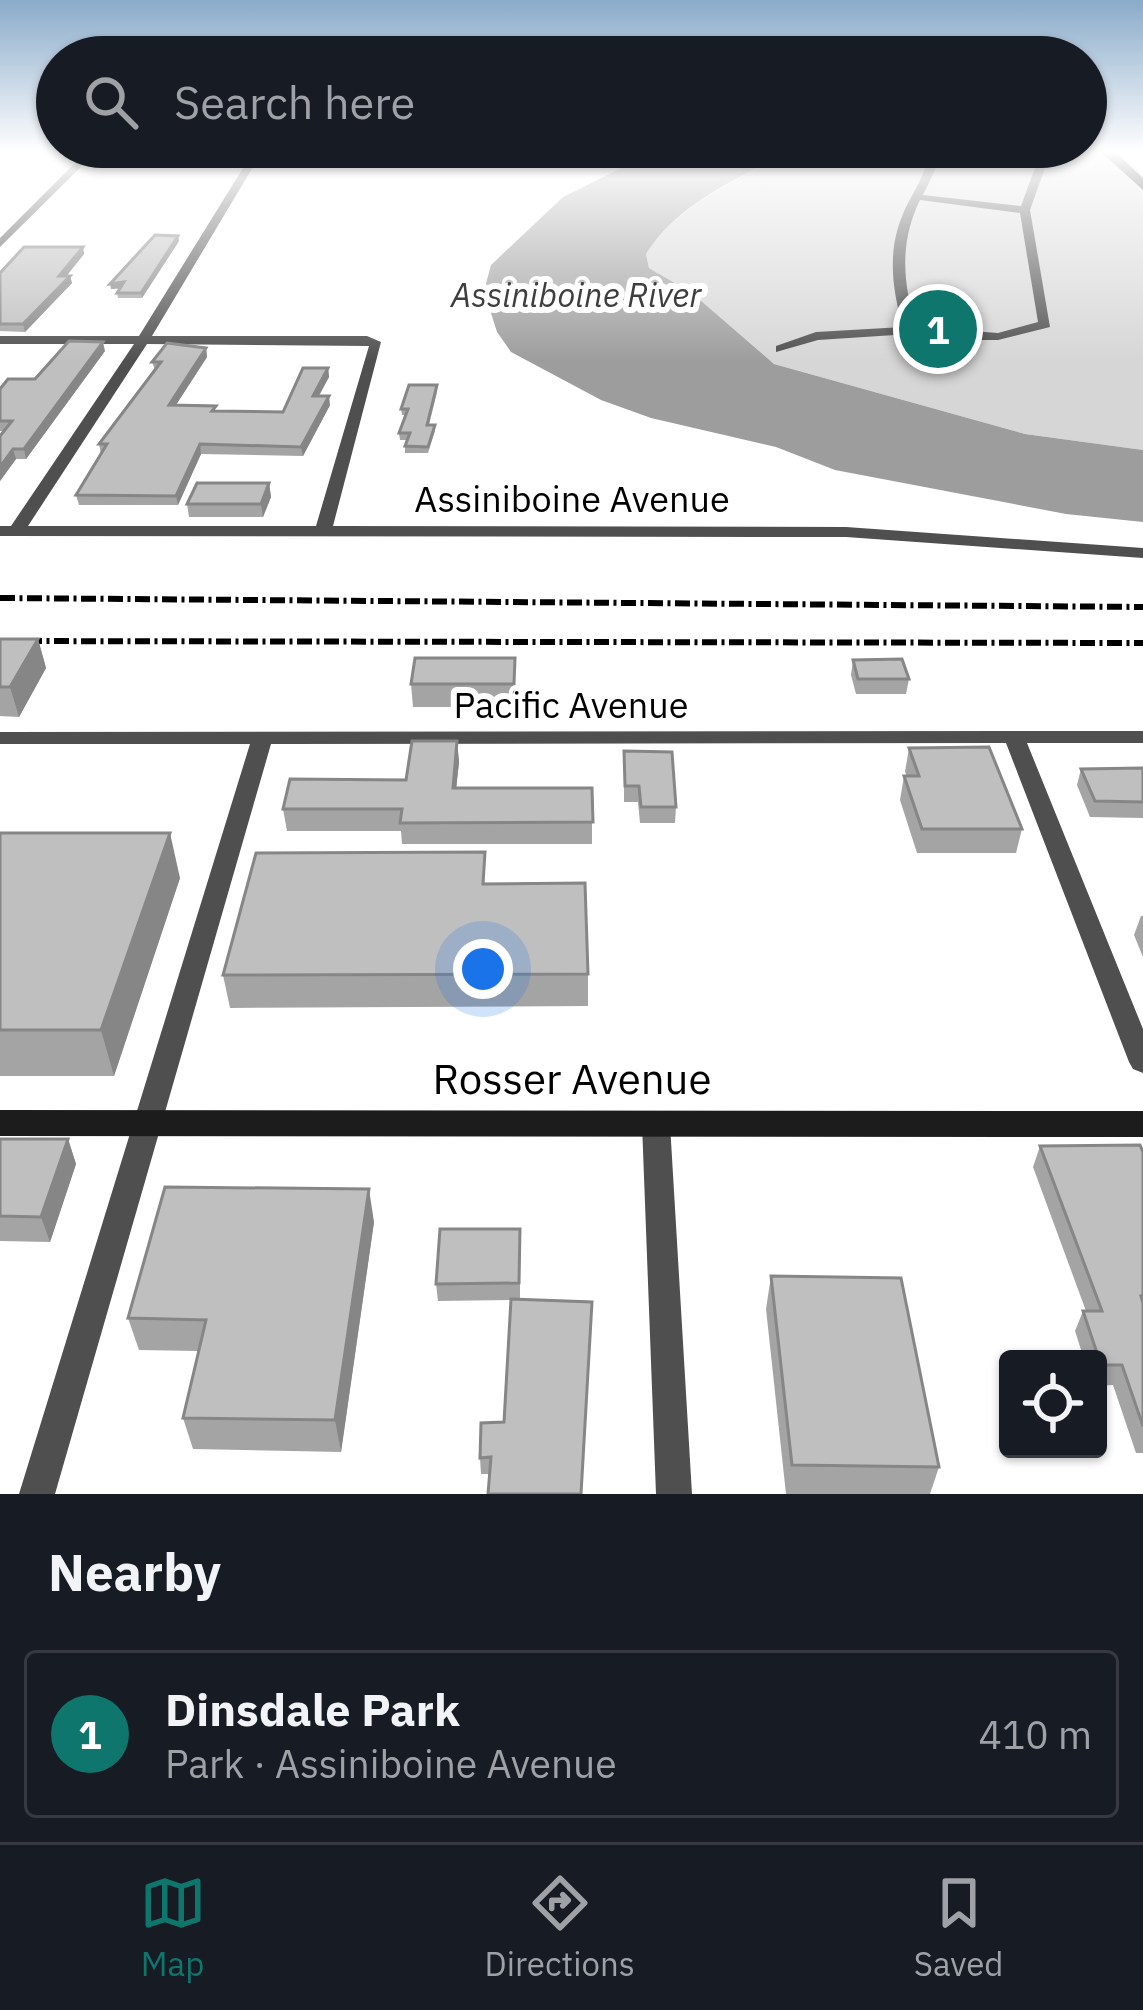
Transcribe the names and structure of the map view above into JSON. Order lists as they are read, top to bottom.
{
  "streets": {
    "street": ["Assiniboine Avenue", "Pacific Avenue", "Rosser Avenue"]
  },
  "water": ["Assiniboine River"],
  "page": {
    "search": "Search here",
    "pins": "1",
    "heading": "Nearby",
    "list": [
      {
        "mark": "1",
        "name": "Dinsdale Park",
        "note": "Park · Assiniboine Avenue",
        "value": "410 m"
      }
    ],
    "nav": ["Map", "Directions", "Saved"]
  }
}
